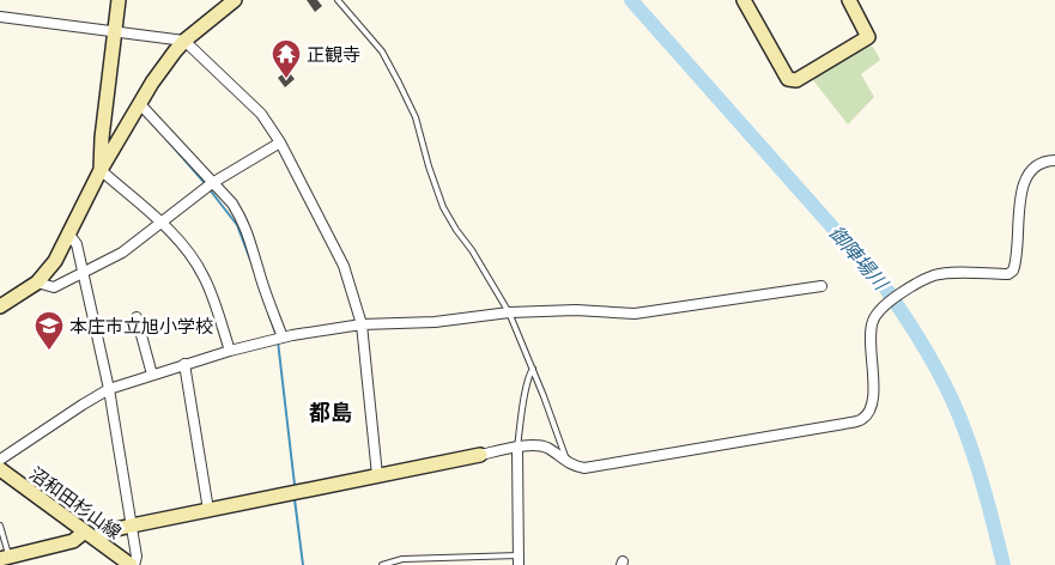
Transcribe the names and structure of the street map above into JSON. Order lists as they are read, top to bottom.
{
  "streets": {
    "street": ["沼和田杉山線"]
  },
  "districts": ["都島"],
  "water": ["御陣場川"],
  "places": {
    "temple": ["正観寺"],
    "school or university": ["本庄市立旭小学校"]
  }
}
